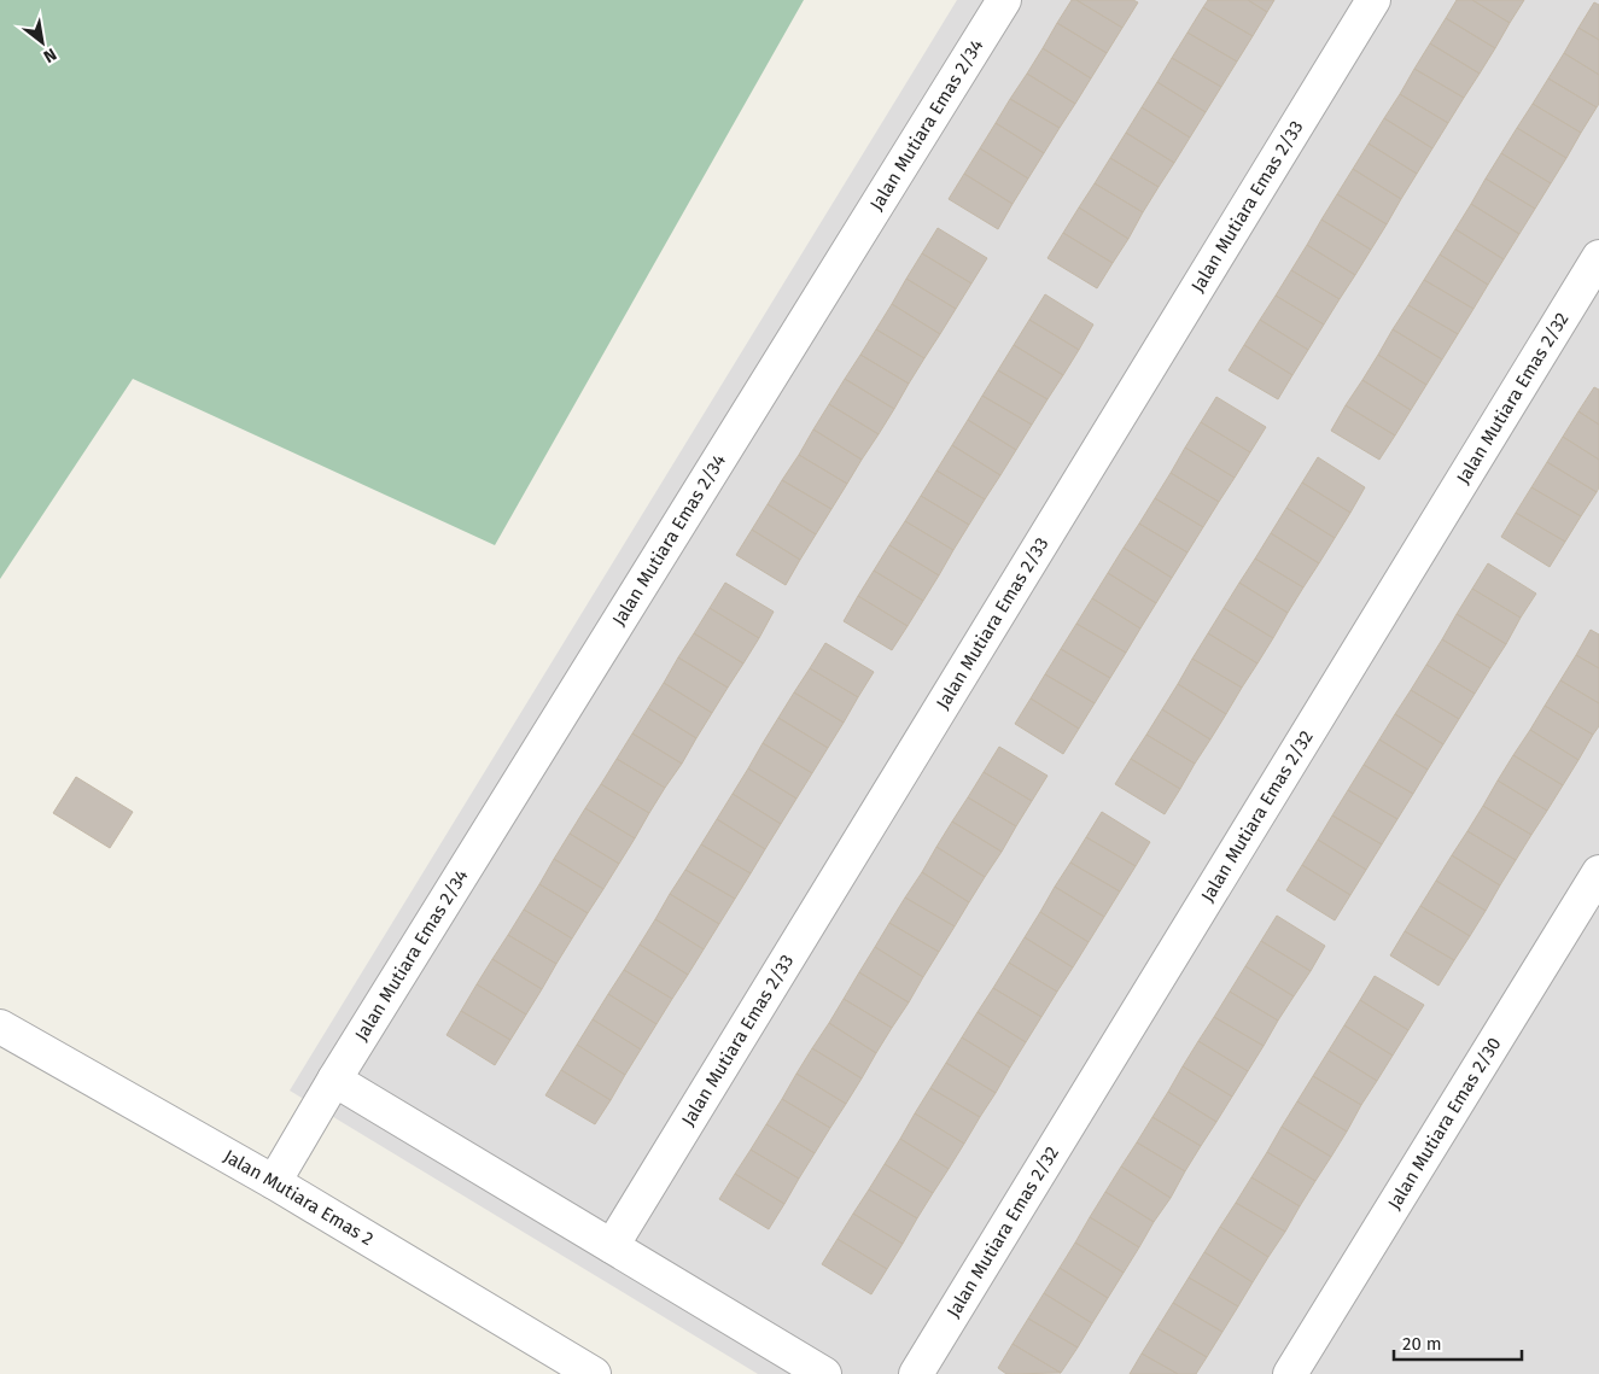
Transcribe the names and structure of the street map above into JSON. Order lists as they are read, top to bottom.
{
  "streets": {
    "street": [
      "Jalan Mutiara Emas 2/34",
      "Jalan Mutiara Emas 2/33",
      "Jalan Mutiara Emas 2/32",
      "Jalan Mutiara Emas 2/30",
      "Jalan Mutiara Emas 2"
    ]
  },
  "crossings": [
    ["Jalan Mutiara Emas 2/34", "Jalan Mutiara Emas 2"]
  ],
  "scale_bar": "20 m",
  "north": "bottom right"
}
